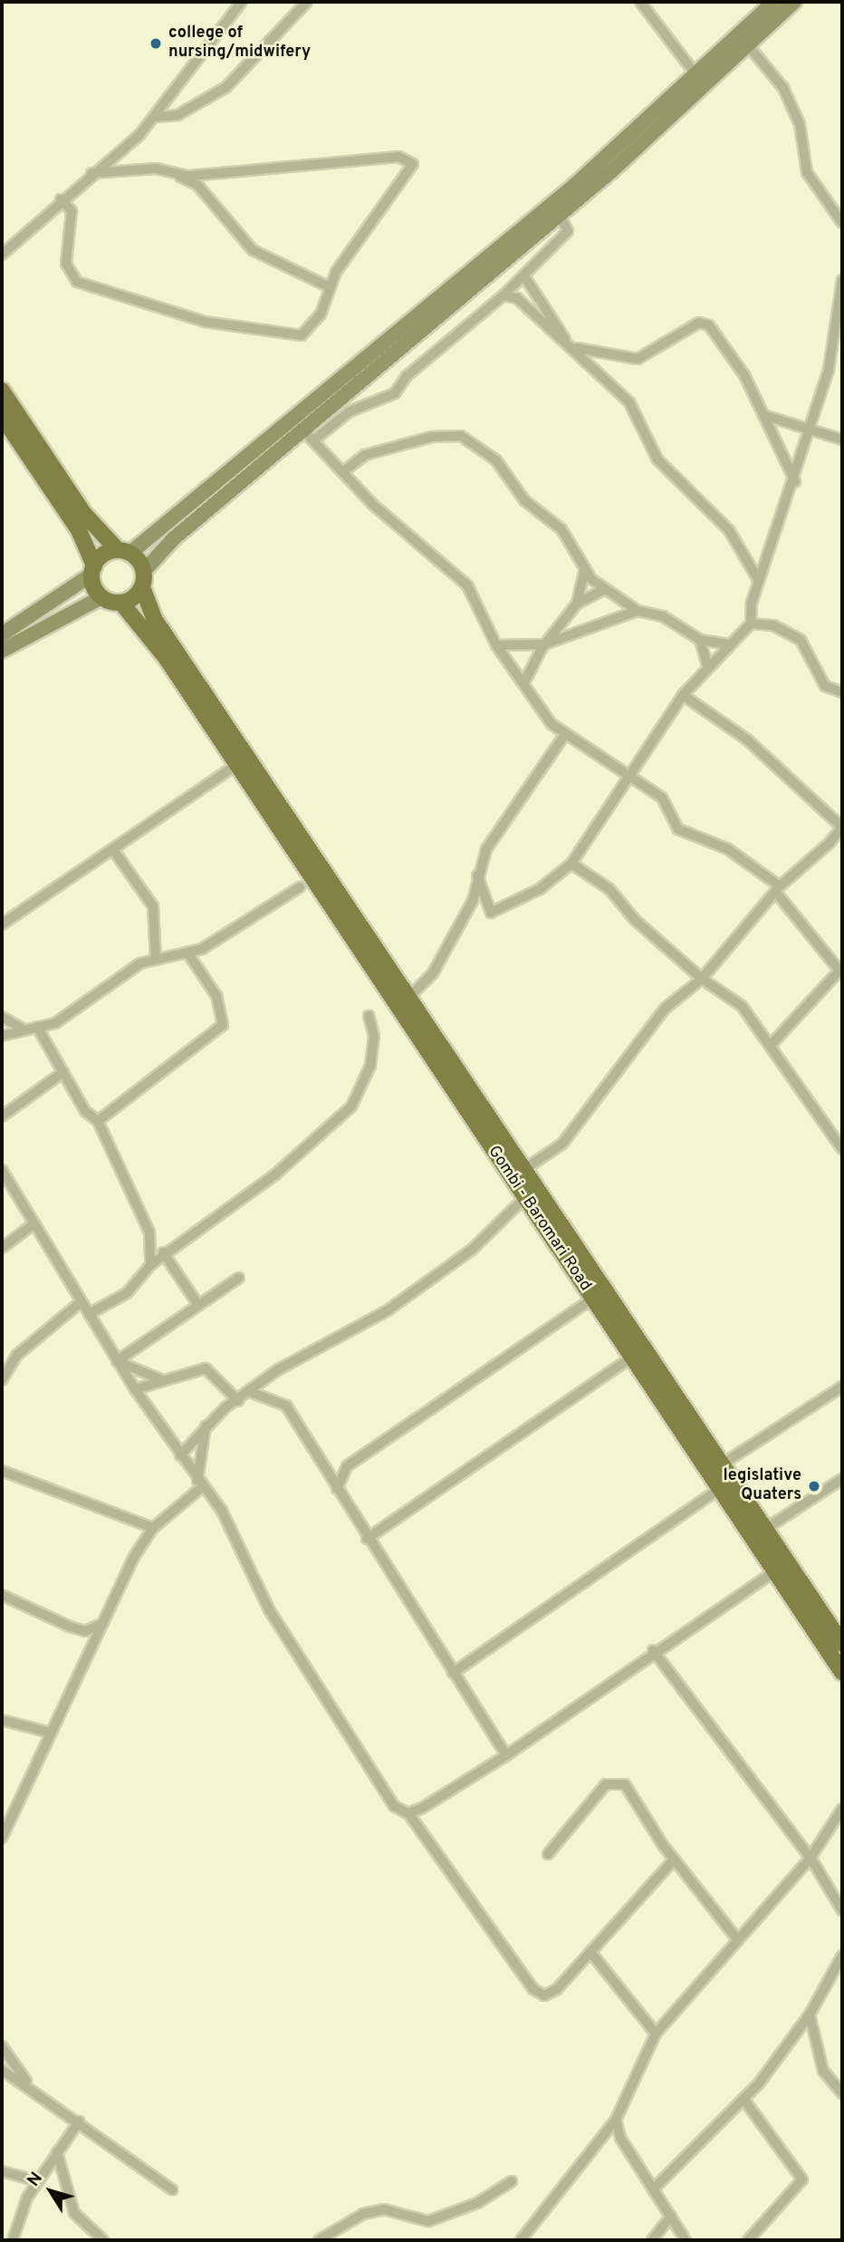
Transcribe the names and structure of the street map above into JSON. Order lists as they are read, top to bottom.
{
  "streets": {
    "main road": ["Gombi - Baromari Road"]
  },
  "places": ["college of nursing/midwifery", "legislative Quaters"],
  "north": "top left"
}
